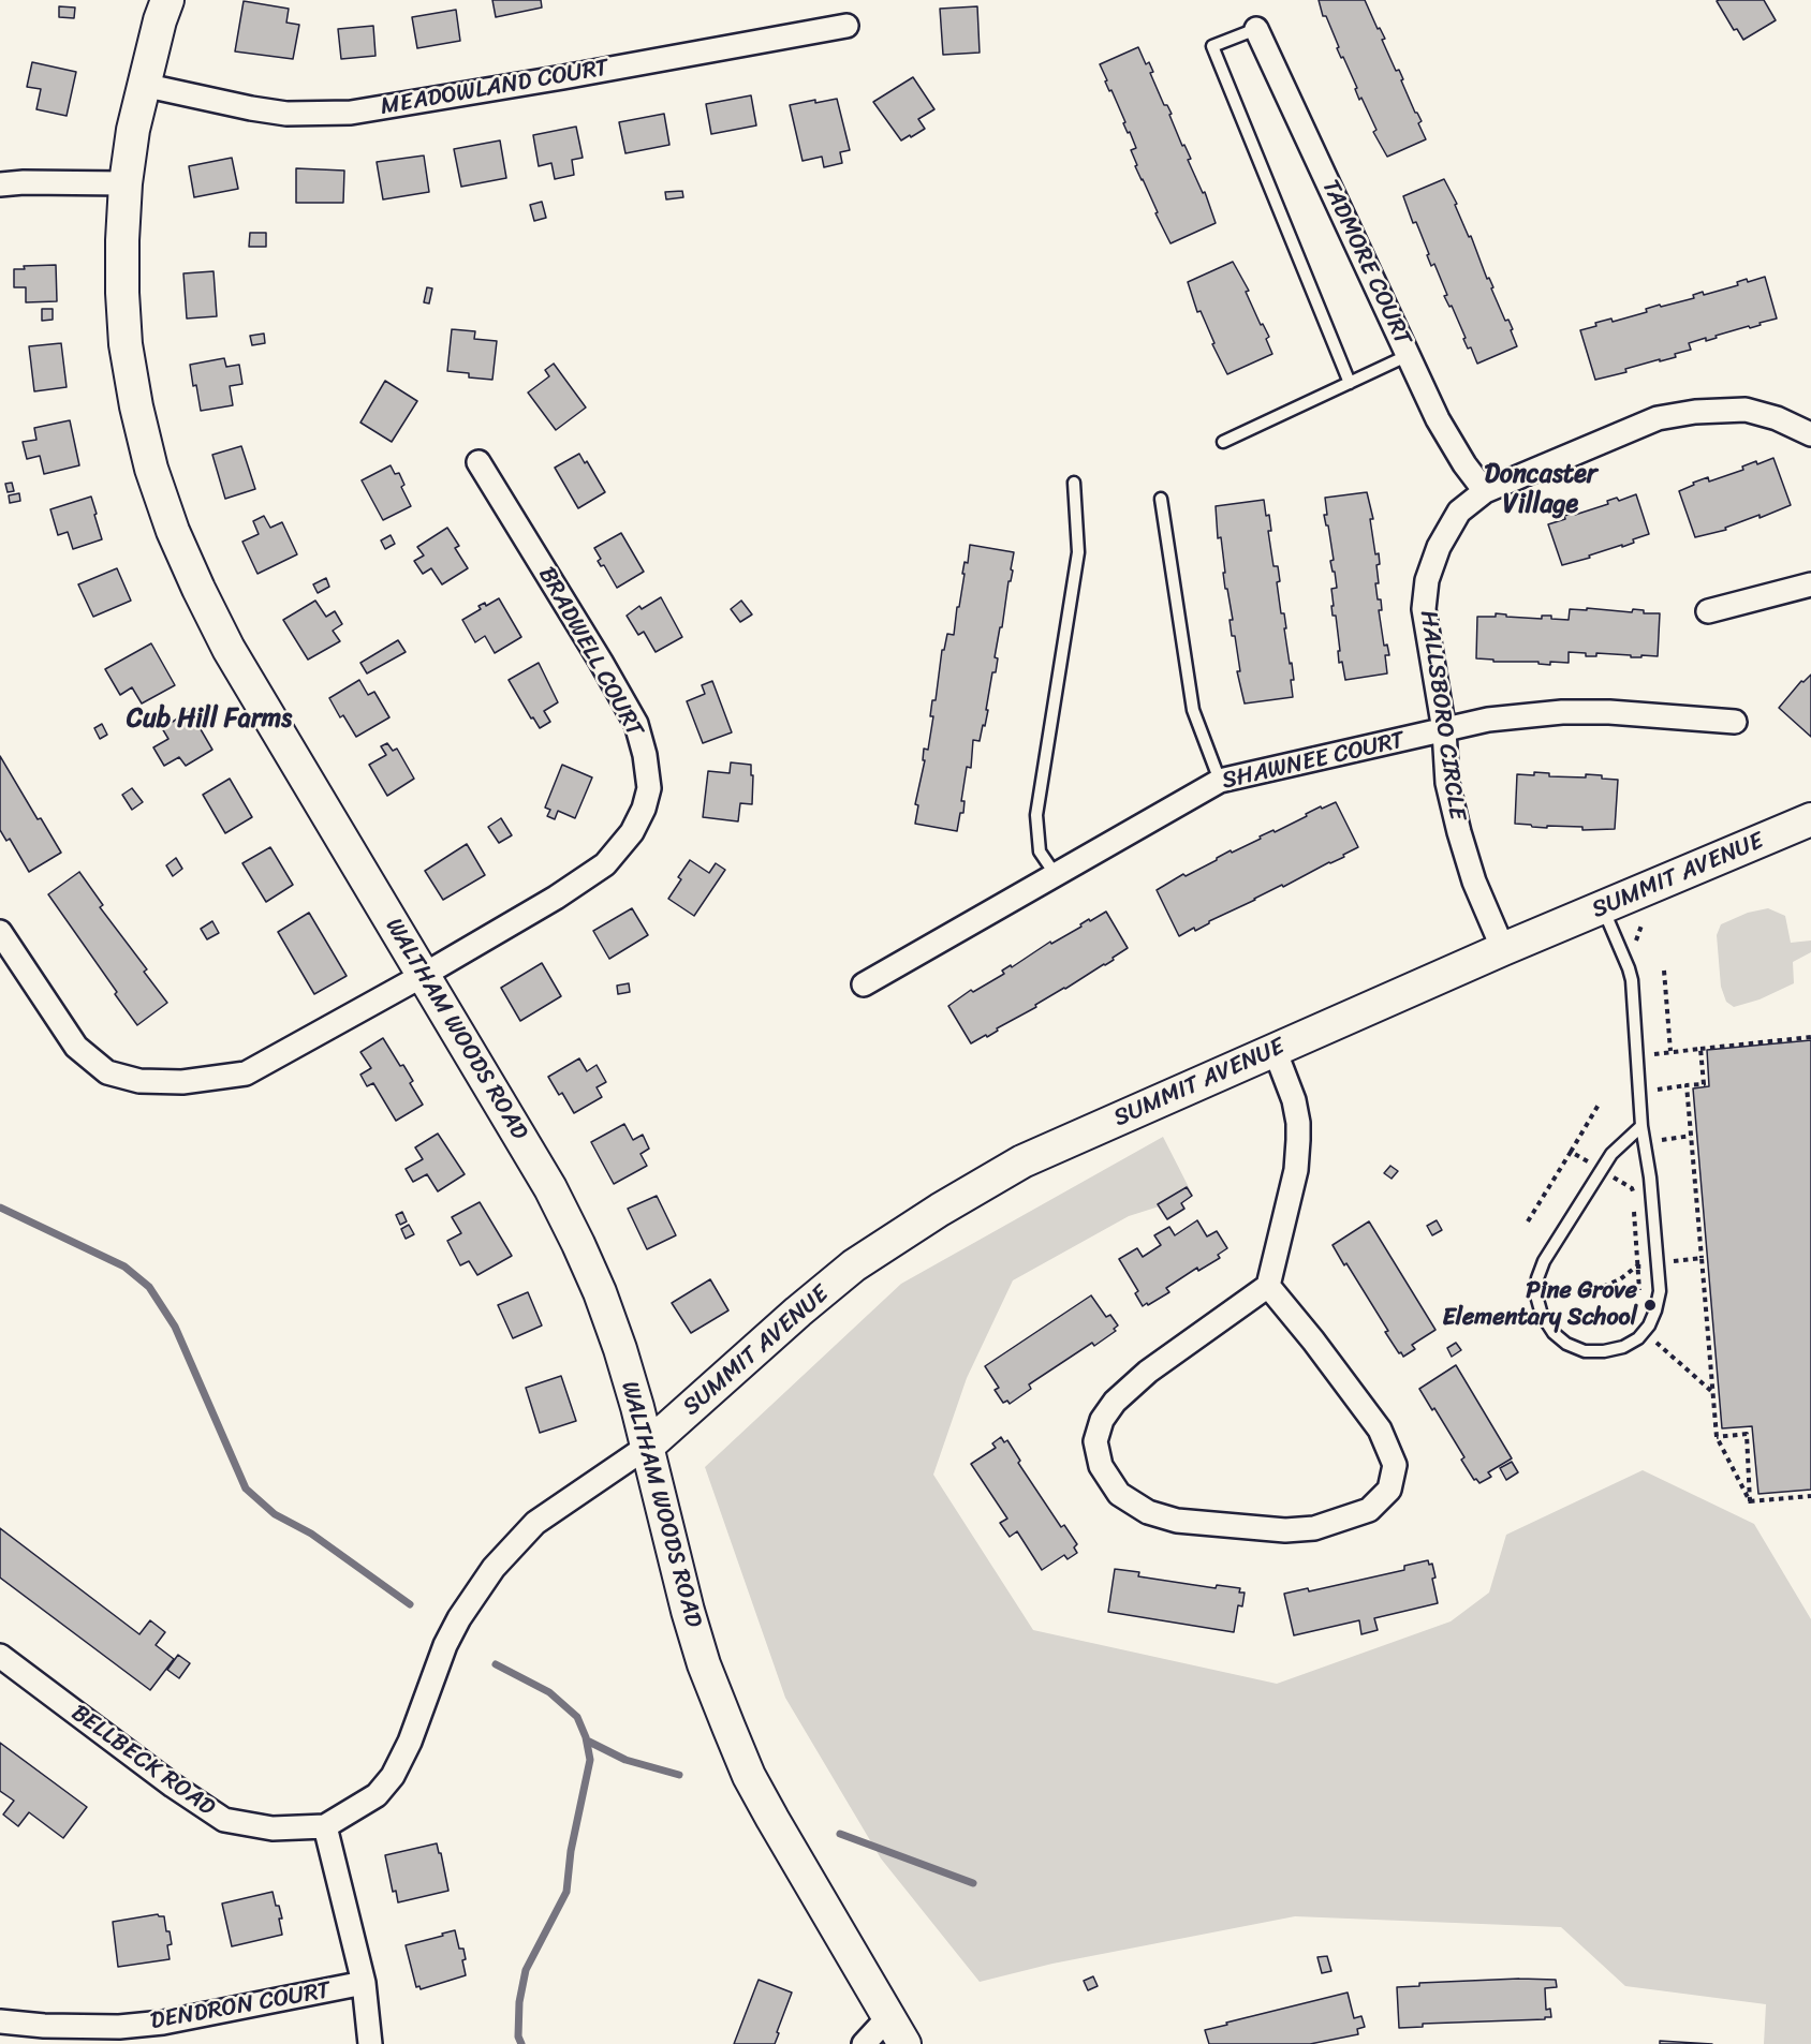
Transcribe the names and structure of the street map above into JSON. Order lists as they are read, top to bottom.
{
  "streets": {
    "street": [
      "MEADOWLAND COURT",
      "TADMORE COURT",
      "BRADWELL COURT",
      "HALLSBORO CIRCLE",
      "SHAWNEE COURT",
      "SUMMIT AVENUE",
      "WALTHAM WOODS ROAD",
      "BELLBECK ROAD",
      "DENDRON COURT"
    ]
  },
  "crossings": [
    ["MEADOWLAND COURT", "WALTHAM WOODS ROAD"],
    ["TADMORE COURT", "HALLSBORO CIRCLE"],
    ["BRADWELL COURT", "WALTHAM WOODS ROAD"],
    ["HALLSBORO CIRCLE", "SHAWNEE COURT"],
    ["HALLSBORO CIRCLE", "SUMMIT AVENUE"],
    ["SUMMIT AVENUE", "WALTHAM WOODS ROAD"],
    ["SUMMIT AVENUE", "BELLBECK ROAD"],
    ["WALTHAM WOODS ROAD", "BELLBECK ROAD"]
  ],
  "districts": ["Doncaster Village", "Cub Hill Farms"],
  "places": ["Pine Grove Elementary School"]
}
